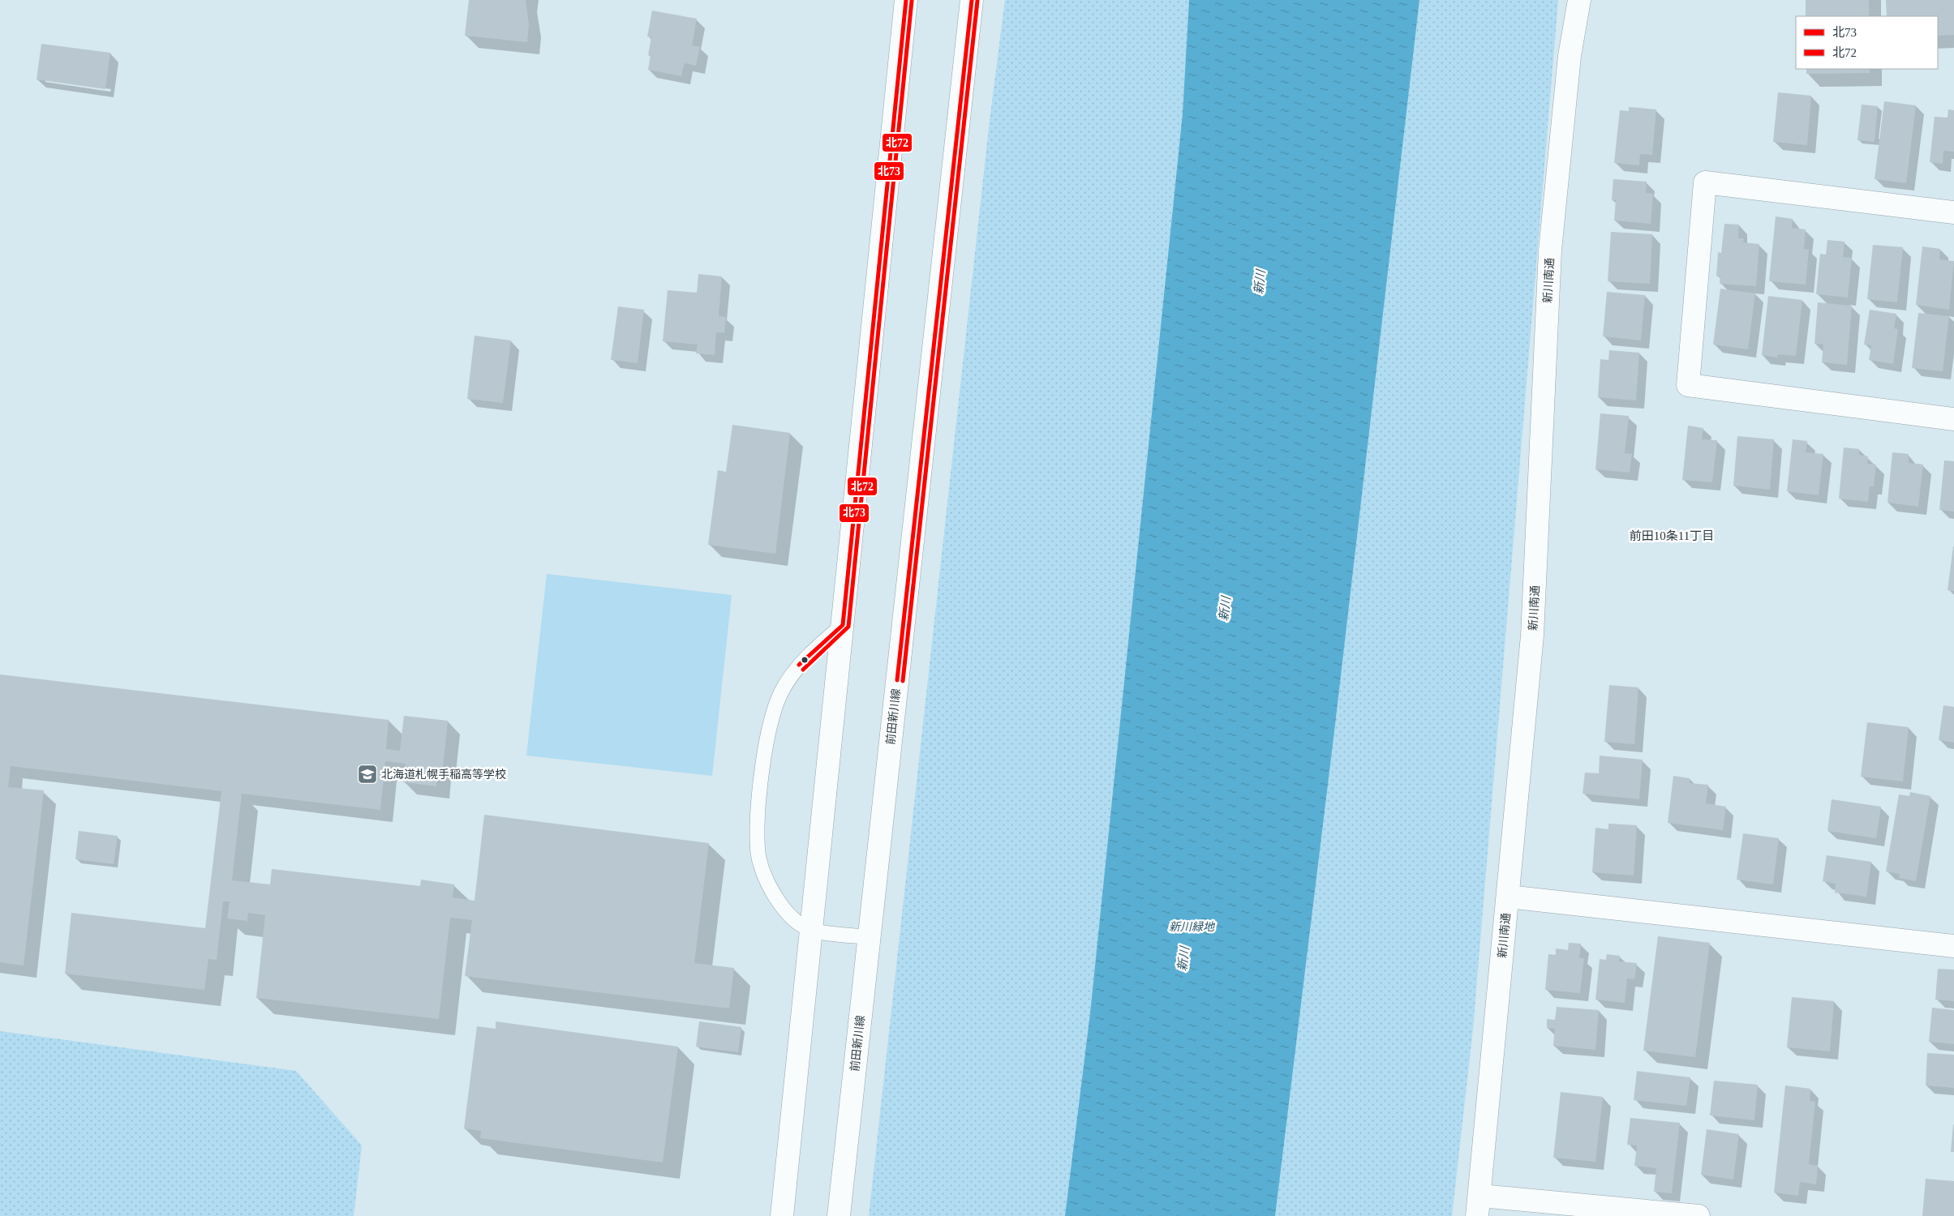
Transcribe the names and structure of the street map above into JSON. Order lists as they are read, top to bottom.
{
  "streets": {
    "street": ["新川南通", "前田新川線"]
  },
  "districts": ["前田10条11丁目"],
  "water": ["新川"],
  "parks": ["新川緑地"],
  "places": {
    "school or university": ["北海道札幌手稲高等学校"]
  },
  "lines": ["transit line 北73", "transit line 北72"],
  "legend": ["北73", "北72"]
}
